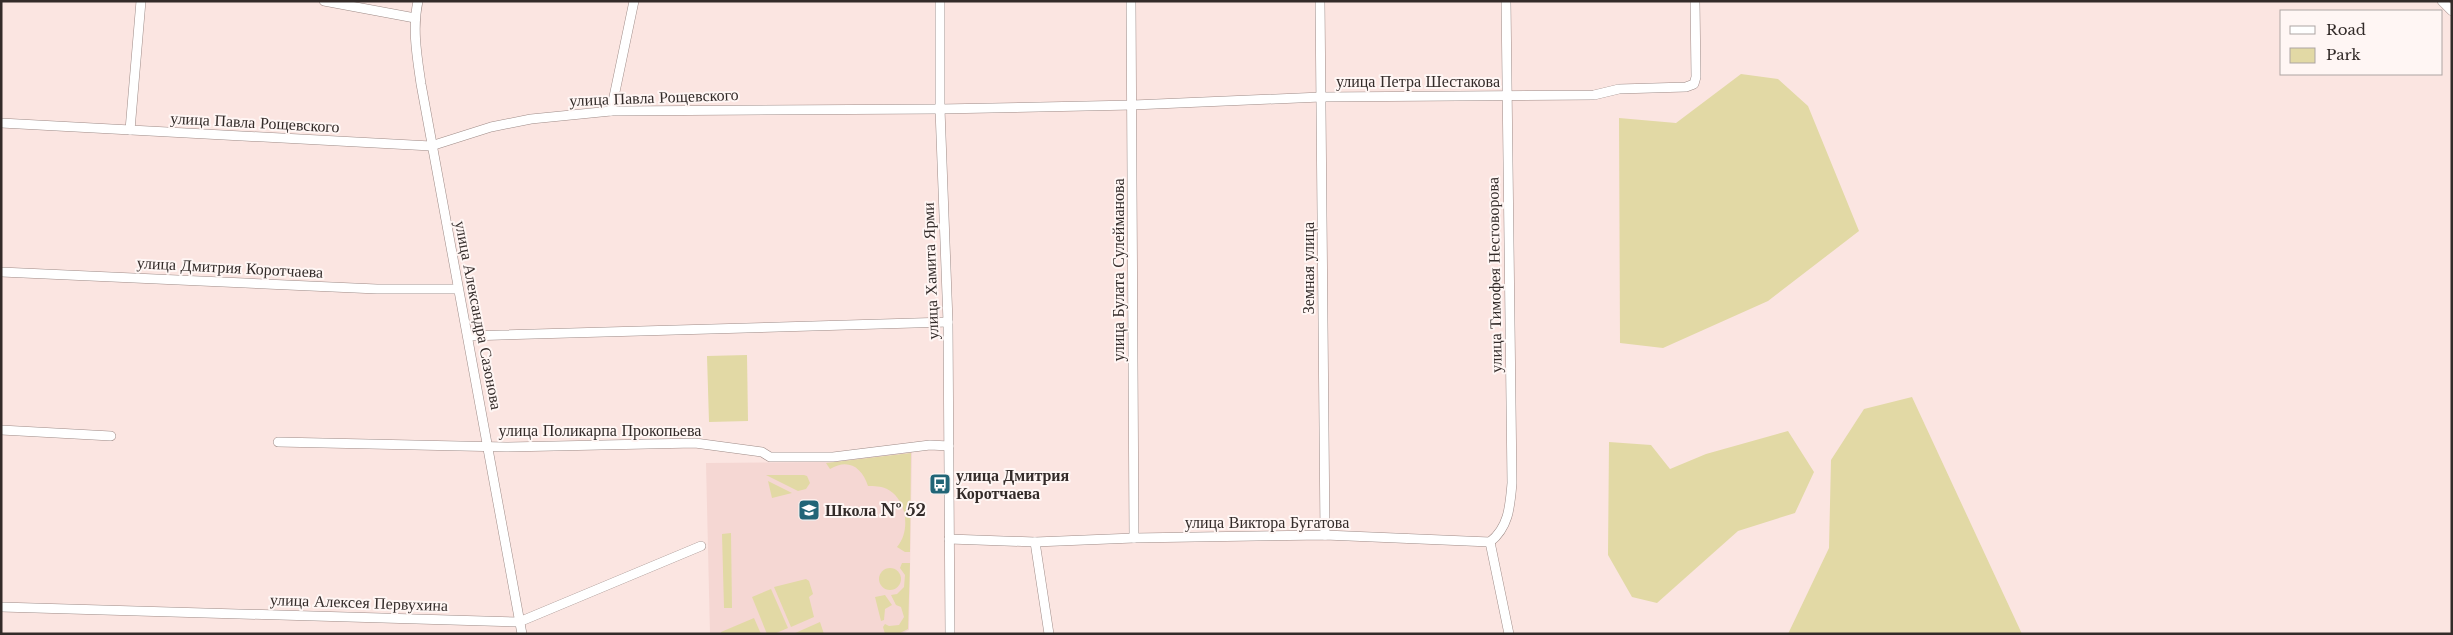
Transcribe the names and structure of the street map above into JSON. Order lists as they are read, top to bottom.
{
  "streets": {
    "street": [
      "улица Петра Шестакова",
      "улица Павла Рощевского",
      "улица Дмитрия Коротчаева",
      "Земная улица",
      "улица Булата Сулейманова",
      "улица Хамита Ярми",
      "улица Тимофея Несговорова",
      "улица Александра Сазонова",
      "улица Поликарпа Прокопьева",
      "улица Виктора Бугатова",
      "улица Алексея Первухина"
    ]
  },
  "crossings": [
    ["улица Петра Шестакова", "улица Павла Рощевского"],
    ["улица Петра Шестакова", "Земная улица"],
    ["улица Петра Шестакова", "улица Булата Сулейманова"],
    ["улица Петра Шестакова", "улица Тимофея Несговорова"],
    ["улица Павла Рощевского", "улица Булата Сулейманова"],
    ["улица Павла Рощевского", "улица Хамита Ярми"],
    ["улица Павла Рощевского", "улица Александра Сазонова"],
    ["улица Дмитрия Коротчаева", "улица Александра Сазонова"],
    ["Земная улица", "улица Виктора Бугатова"],
    ["улица Булата Сулейманова", "улица Виктора Бугатова"],
    ["улица Хамита Ярми", "улица Поликарпа Прокопьева"],
    ["улица Хамита Ярми", "улица Виктора Бугатова"],
    ["улица Тимофея Несговорова", "улица Виктора Бугатова"],
    ["улица Александра Сазонова", "улица Поликарпа Прокопьева"],
    ["улица Александра Сазонова", "улица Алексея Первухина"]
  ],
  "places": {
    "bus stop": ["улица Дмитрия Коротчаева"],
    "school or university": ["Школа № 52"]
  },
  "legend": ["Road", "Park"]
}
